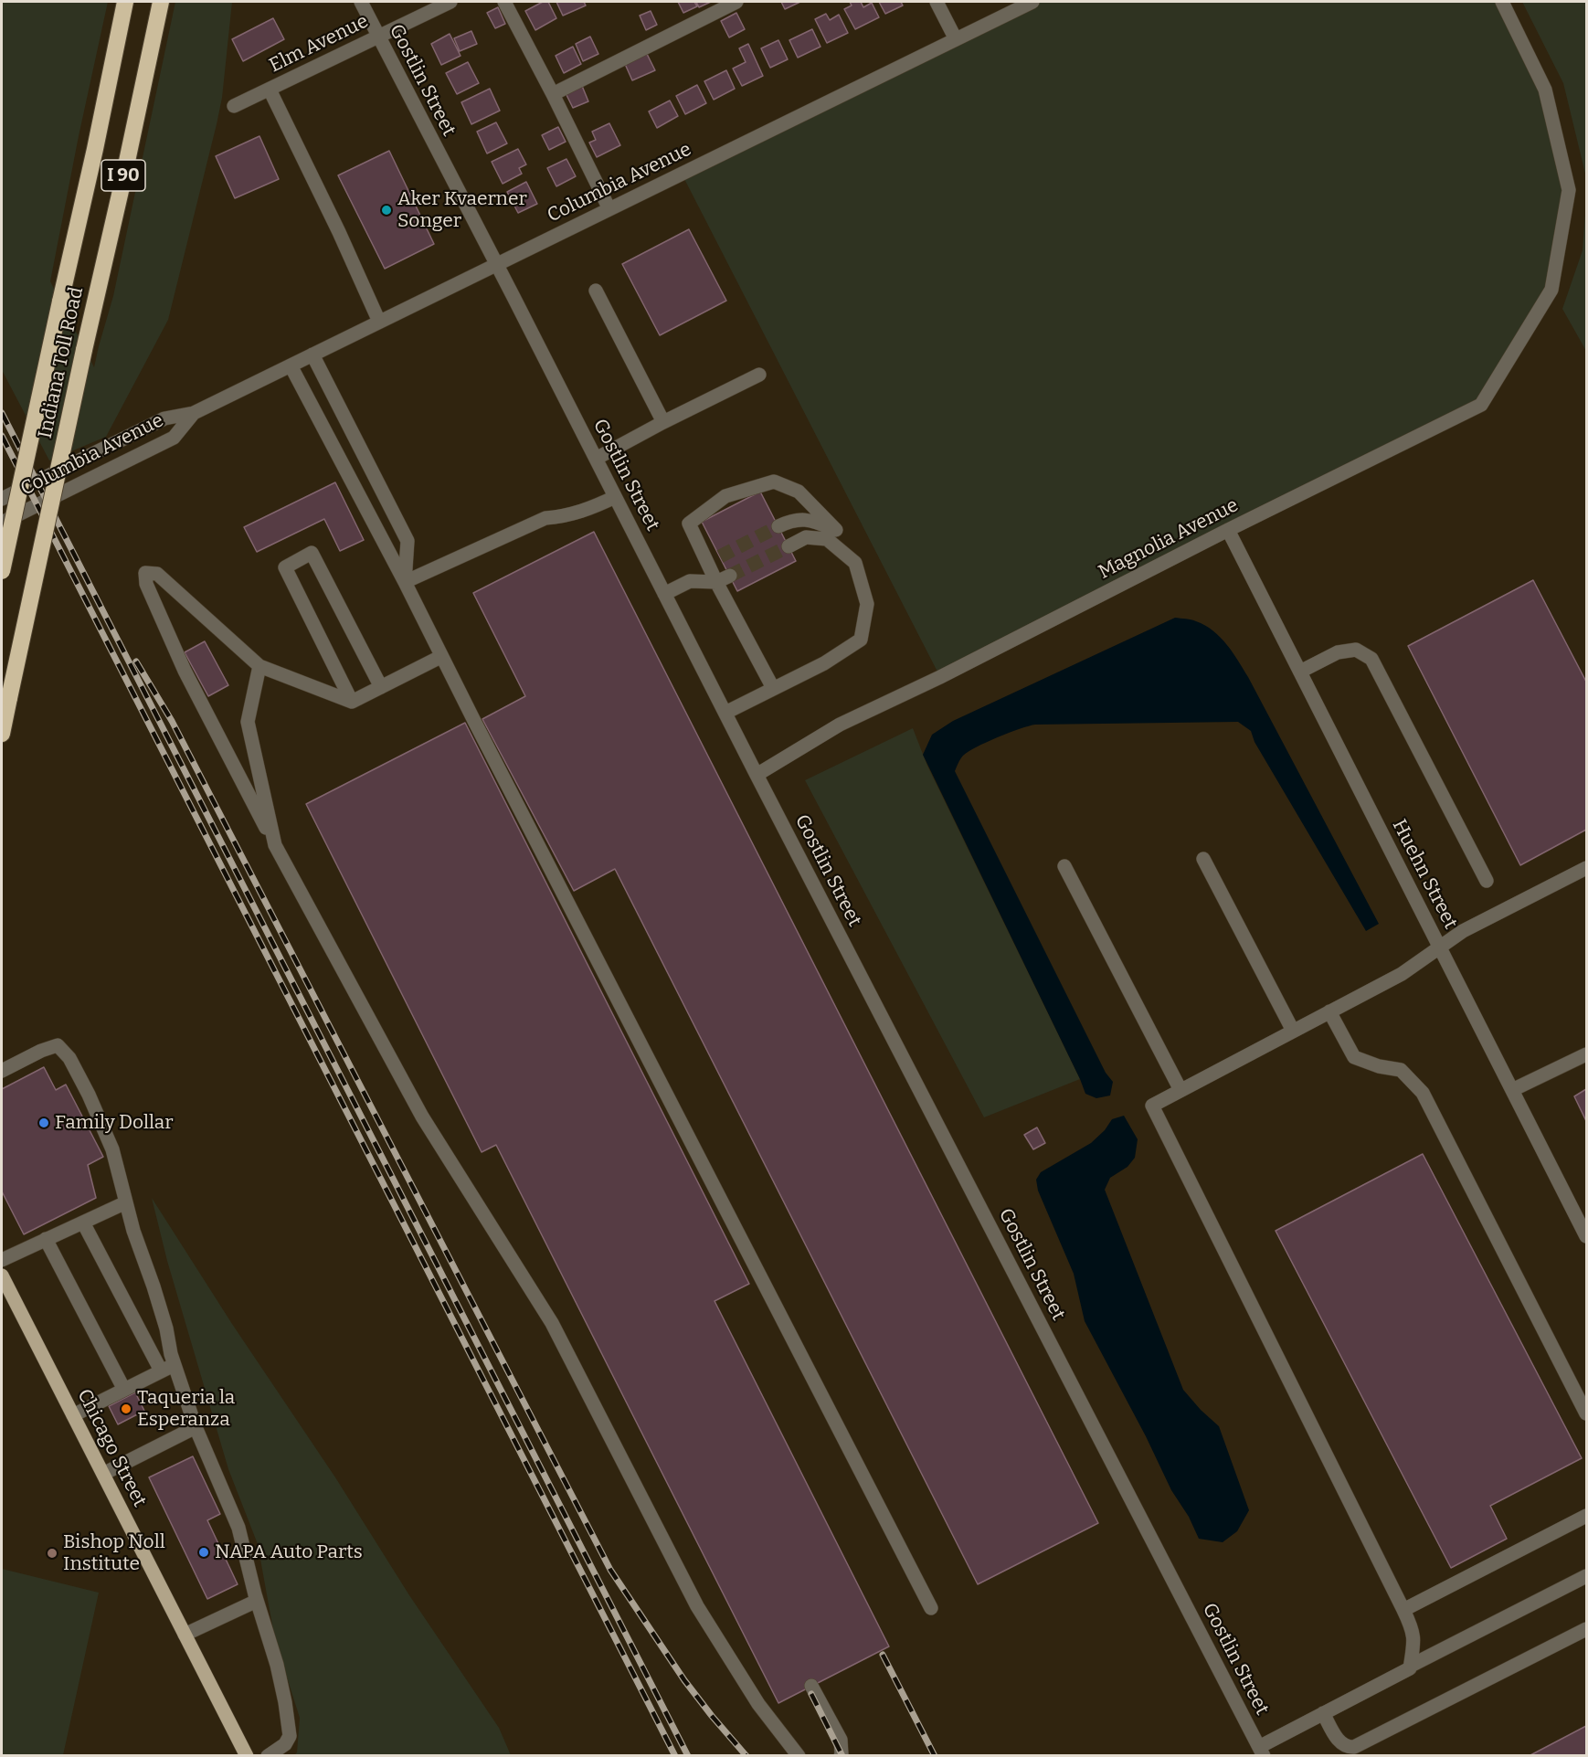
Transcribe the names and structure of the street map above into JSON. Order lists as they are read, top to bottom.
{
  "streets": {
    "highway": ["I 90", "Indiana Toll Road"],
    "main road": ["Chicago Street"],
    "street": [
      "Elm Avenue",
      "Gostlin Street",
      "Columbia Avenue",
      "Magnolia Avenue",
      "Huehn Street"
    ]
  },
  "crossings": [
    ["Elm Avenue", "Gostlin Street"],
    ["Gostlin Street", "Columbia Avenue"],
    ["Gostlin Street", "Magnolia Avenue"],
    ["Magnolia Avenue", "Huehn Street"]
  ],
  "places": [
    "Aker Kvaerner Songer",
    "Family Dollar",
    "Taqueria la Esperanza",
    "NAPA Auto Parts",
    "Bishop Noll Institute"
  ]
}
